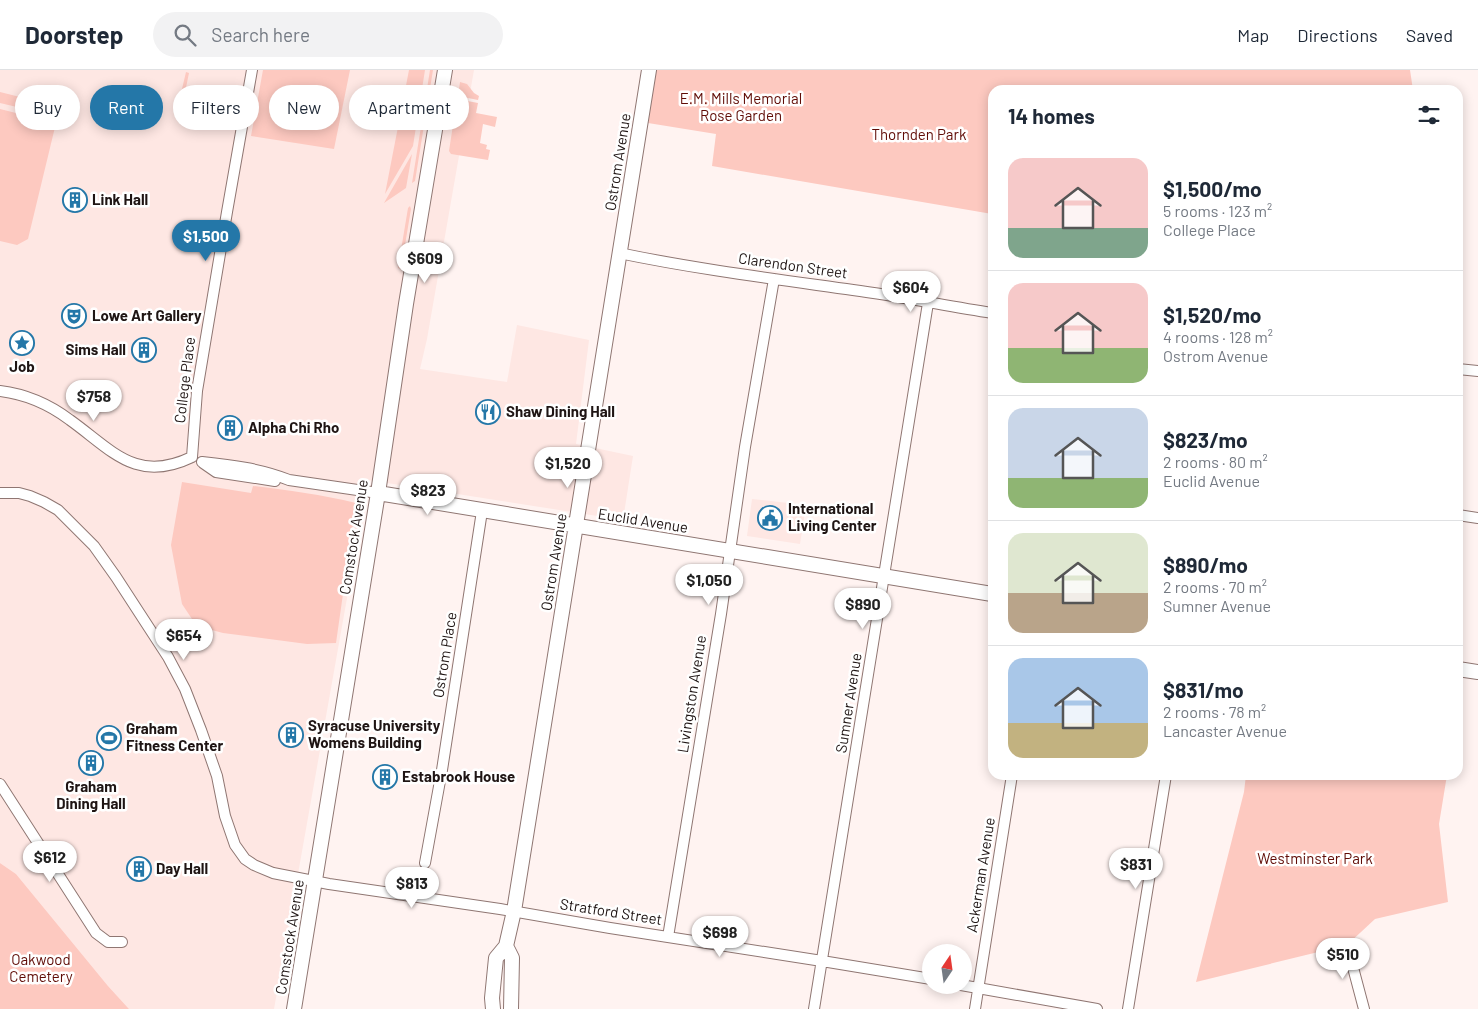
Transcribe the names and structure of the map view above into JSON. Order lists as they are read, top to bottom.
{
  "streets": {
    "street": [
      "Ostrom Avenue",
      "Clarendon Street",
      "College Place",
      "Euclid Avenue",
      "Comstock Avenue",
      "Ostrom Place",
      "Livingston Avenue",
      "Sumner Avenue",
      "Ackerman Avenue",
      "Stratford Street"
    ]
  },
  "crossings": [
    ["Ostrom Avenue", "Clarendon Street"],
    ["Ostrom Avenue", "Euclid Avenue"],
    ["Ostrom Avenue", "Stratford Street"],
    ["Clarendon Street", "Livingston Avenue"],
    ["Clarendon Street", "Sumner Avenue"],
    ["College Place", "Euclid Avenue"],
    ["Euclid Avenue", "Comstock Avenue"],
    ["Euclid Avenue", "Ostrom Place"],
    ["Euclid Avenue", "Livingston Avenue"],
    ["Euclid Avenue", "Sumner Avenue"],
    ["Comstock Avenue", "Stratford Street"],
    ["Livingston Avenue", "Stratford Street"],
    ["Sumner Avenue", "Stratford Street"]
  ],
  "parks": [
    "E.M. Mills Memorial Rose Garden",
    "Thornden Park",
    "Westminster Park",
    "Oakwood Cemetery"
  ],
  "places": {
    "building": [
      "Link Hall",
      "Sims Hall",
      "Alpha Chi Rho",
      "Syracuse University Womens Building",
      "Graham Dining Hall",
      "Estabrook House",
      "Day Hall"
    ],
    "theatre": ["Lowe Art Gallery"],
    "place": ["Job"],
    "restaurant": ["Shaw Dining Hall"],
    "public building": ["International Living Center"],
    "sports": ["Graham Fitness Center"]
  },
  "north": "top",
  "page": {
    "header": "Doorstep",
    "search": "Search here",
    "nav": ["Map", "Directions", "Saved"],
    "chip": [
      "Buy",
      "Rent",
      "Filters",
      "New",
      "Apartment"
    ],
    "heading": "14 homes",
    "list": [
      {
        "name": "$1,500/mo",
        "note": "5 rooms · 123 m² · College Place"
      },
      {
        "name": "$1,520/mo",
        "note": "4 rooms · 128 m² · Ostrom Avenue"
      },
      {
        "name": "$823/mo",
        "note": "2 rooms · 80 m² · Euclid Avenue"
      },
      {
        "name": "$890/mo",
        "note": "2 rooms · 70 m² · Sumner Avenue"
      },
      {
        "name": "$831/mo",
        "note": "2 rooms · 78 m² · Lancaster Avenue"
      }
    ],
    "price": [
      "$1,500",
      "$609",
      "$604",
      "$758",
      "$1,520",
      "$823",
      "$1,050",
      "$890",
      "$654",
      "$612",
      "$831",
      "$813",
      "$698",
      "$510"
    ]
  }
}
